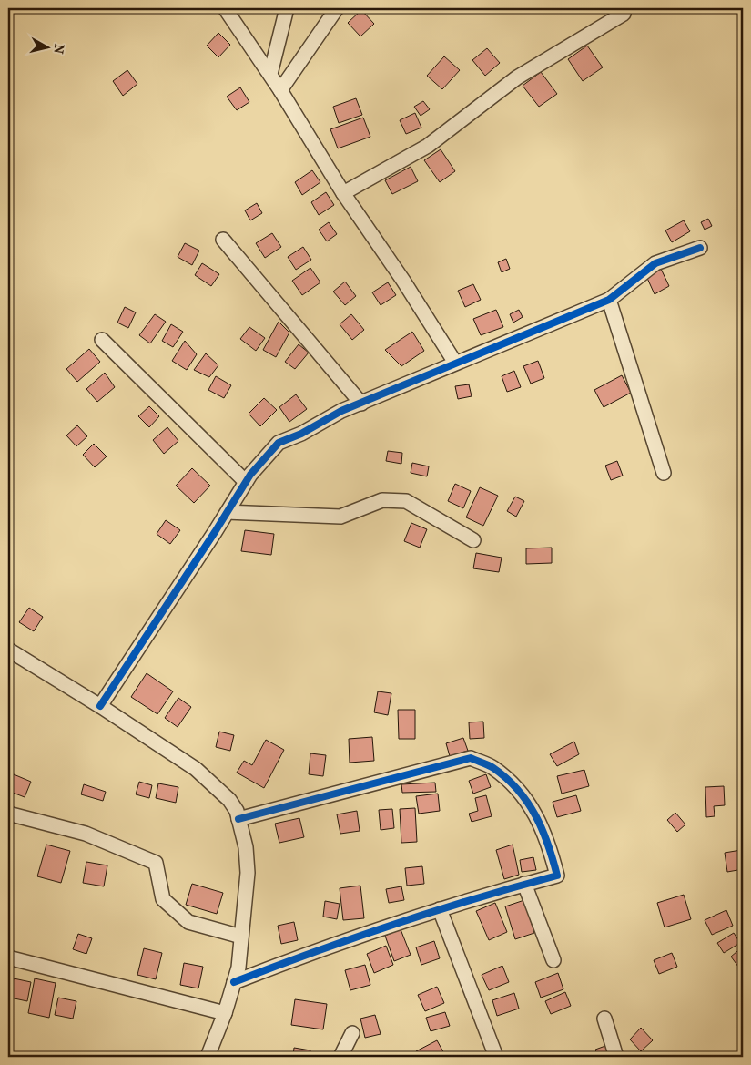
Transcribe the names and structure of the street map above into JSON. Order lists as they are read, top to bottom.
{
  "north": "right"
}
